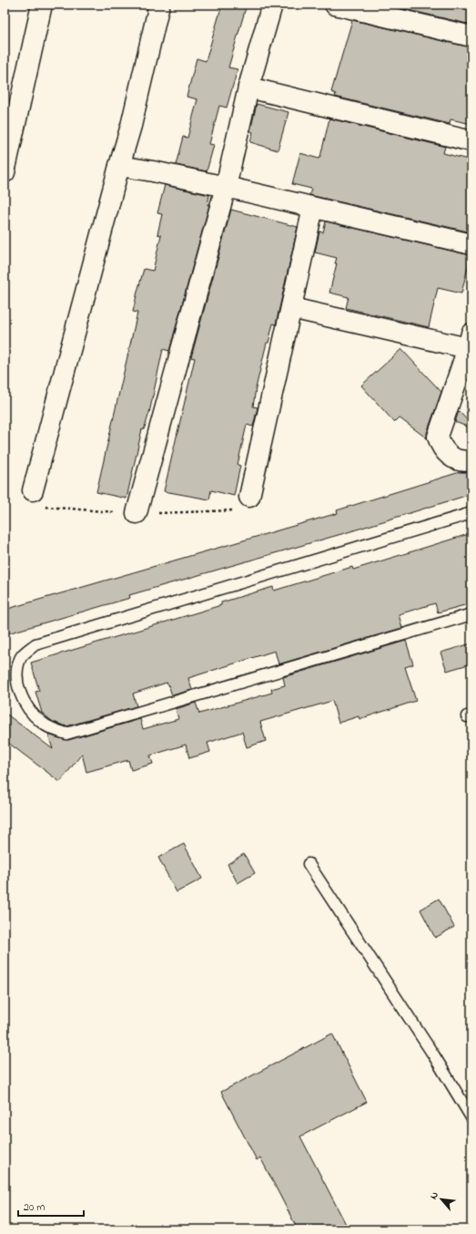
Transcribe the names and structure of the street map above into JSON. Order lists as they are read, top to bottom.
{
  "scale_bar": "20 m",
  "north": "top left"
}
